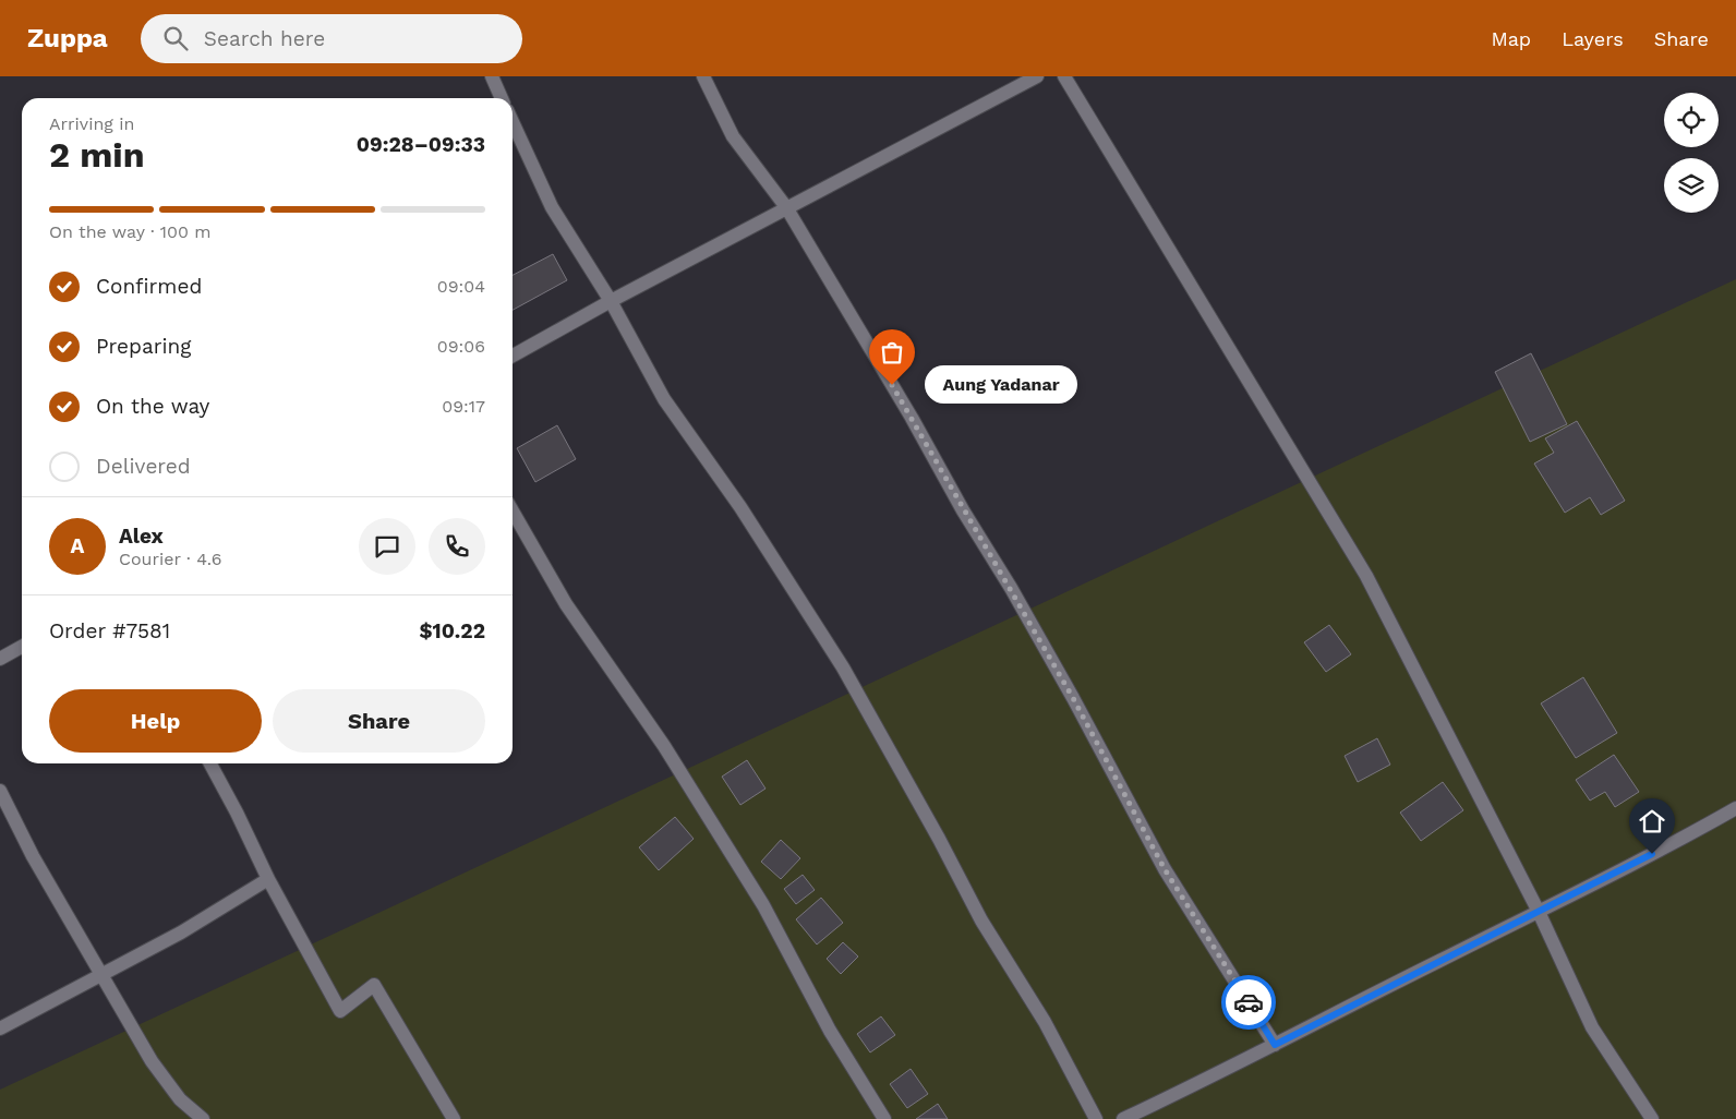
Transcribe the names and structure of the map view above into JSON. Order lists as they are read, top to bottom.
{
  "places": ["Aung Yadanar"],
  "page": {
    "header": "Zuppa",
    "search": "Search here",
    "nav": ["Map", "Layers", "Share"],
    "heading": ["2 min", "Arriving in", "09:28–09:33"],
    "panel": [
      "Alex",
      "Courier · 4.6",
      "Order #7581",
      "$10.22"
    ],
    "bar": "On the way · 100 m",
    "list": [
      ["Confirmed", "09:04"],
      ["Preparing", "09:06"],
      ["On the way", "09:17"],
      "Delivered"
    ],
    "bubble": "Aung Yadanar",
    "round": "A",
    "buttons": ["Help", "Share"]
  }
}
